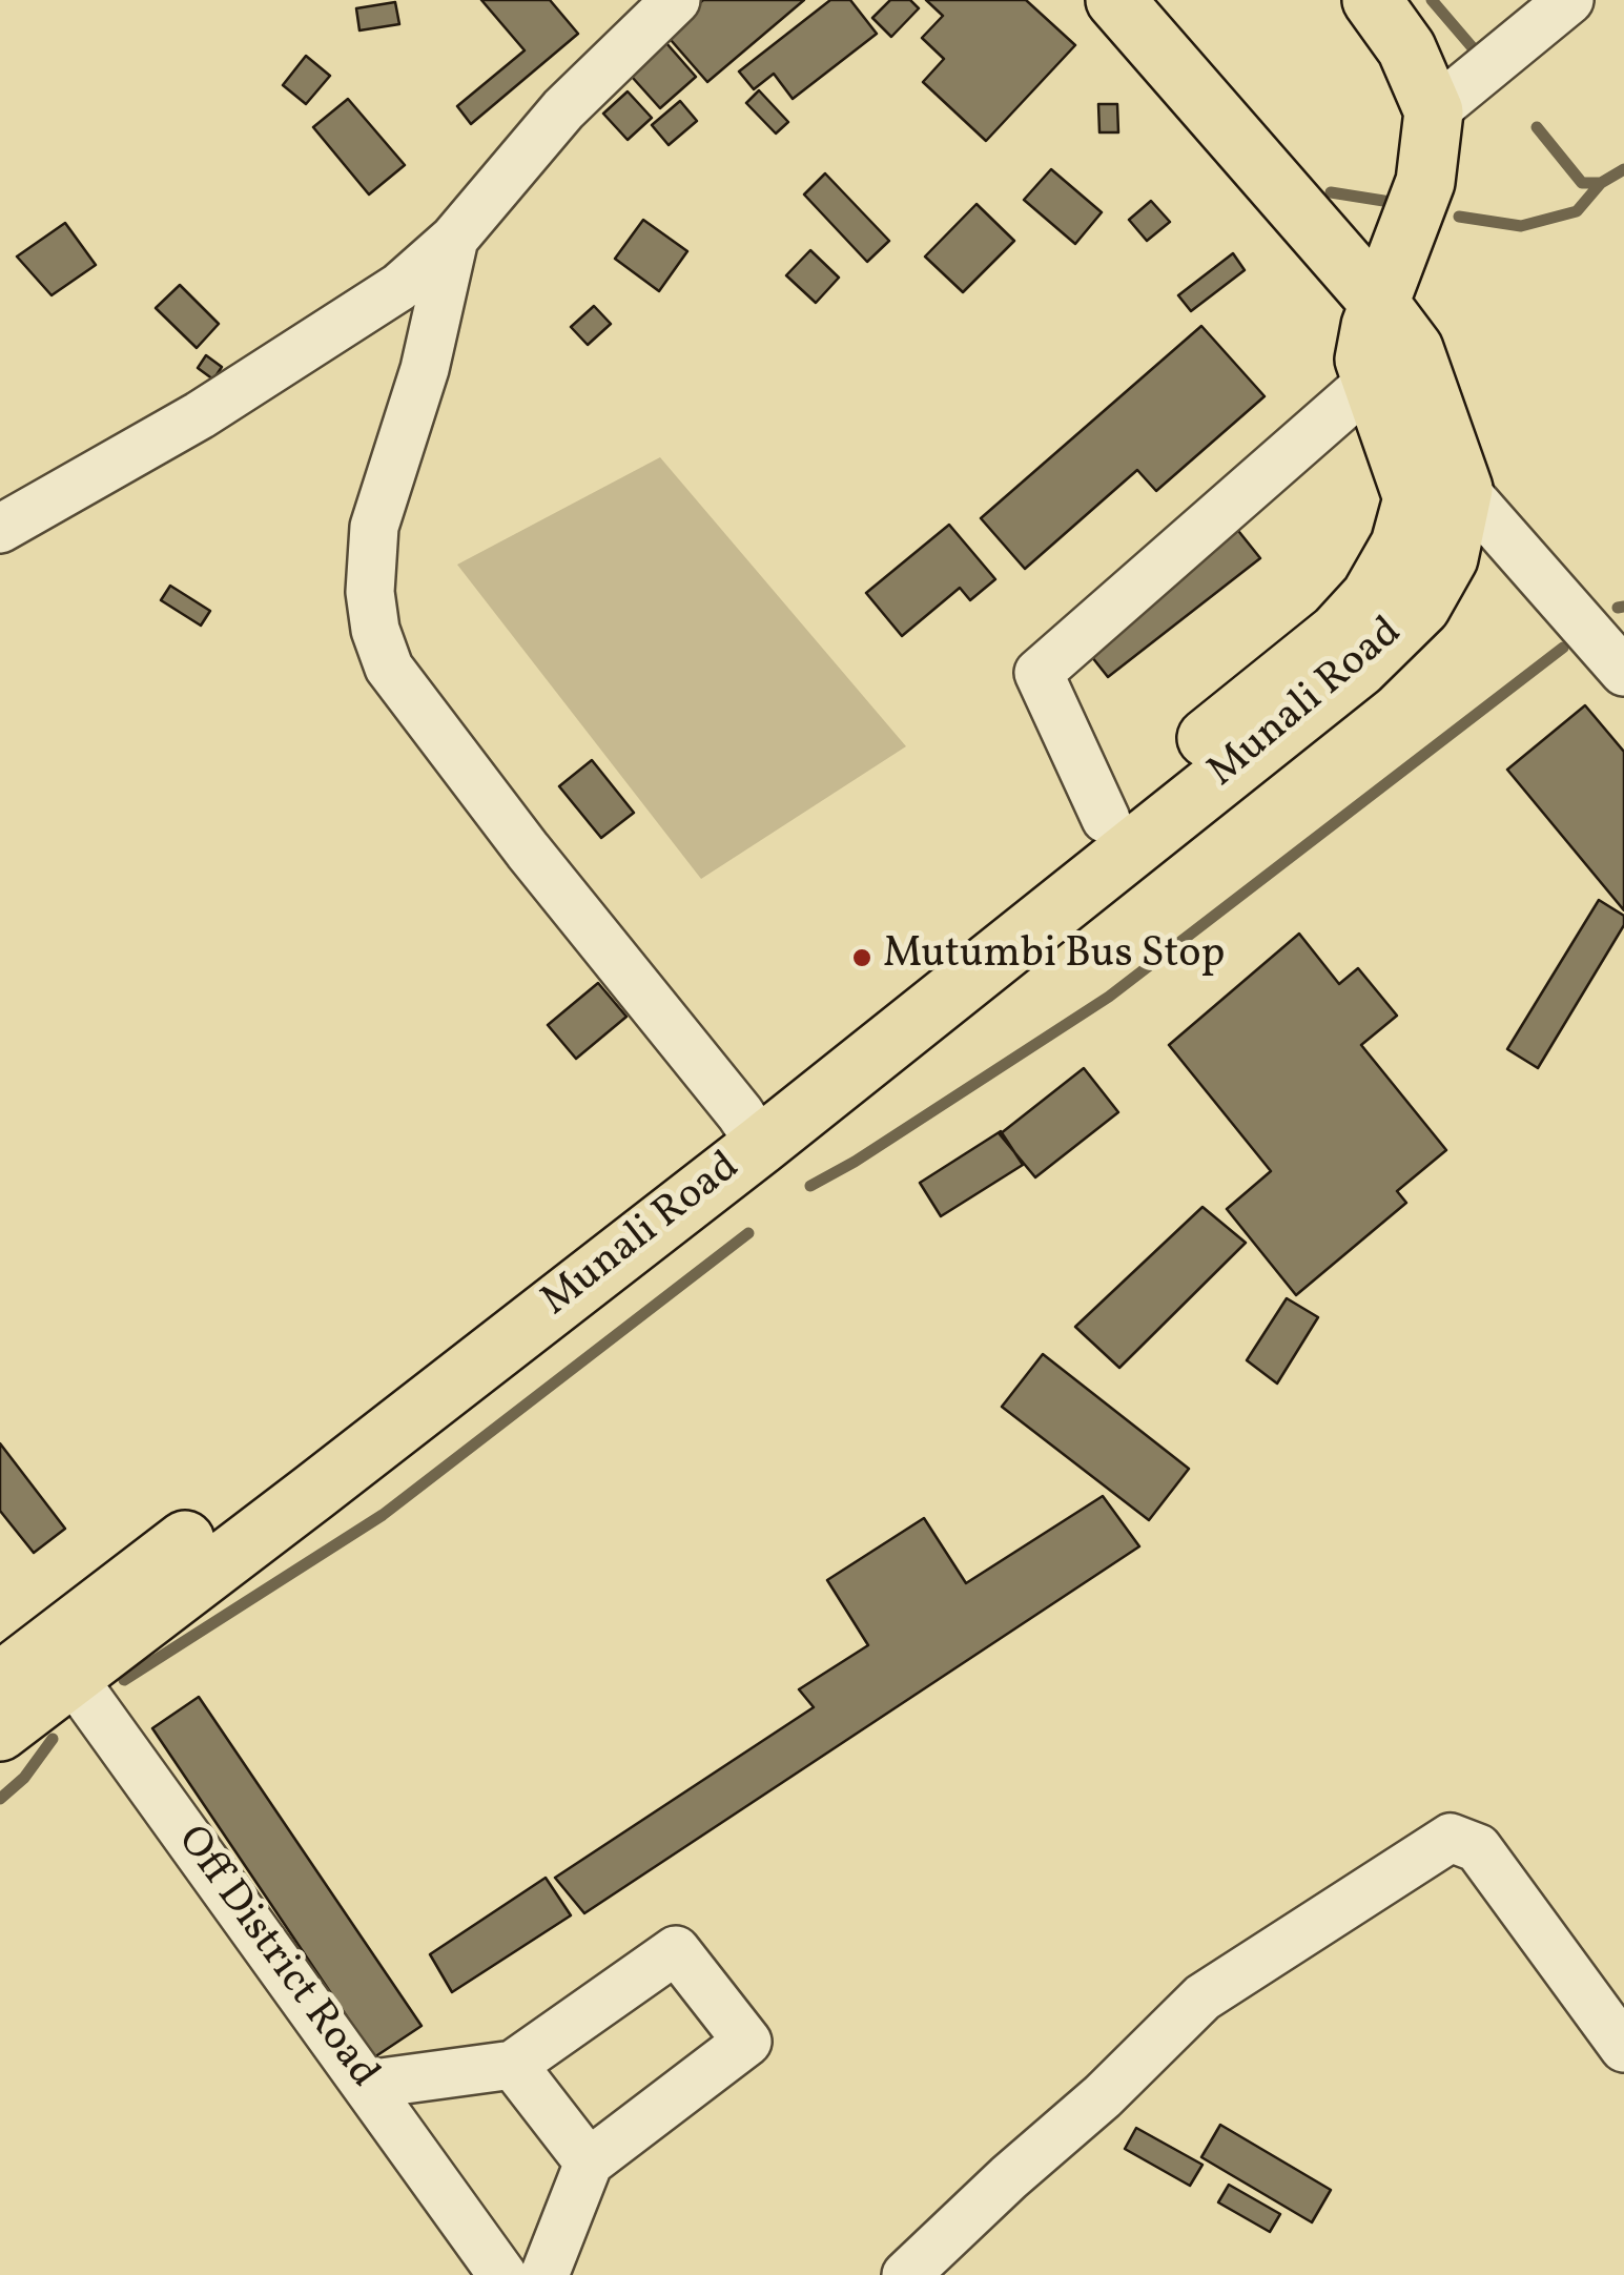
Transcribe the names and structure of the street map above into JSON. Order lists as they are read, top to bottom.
{
  "streets": {
    "main road": ["Munali Road"],
    "street": ["Off District Road"]
  },
  "crossings": [
    ["Munali Road", "Off District Road"]
  ],
  "places": ["Mutumbi Bus Stop"]
}
